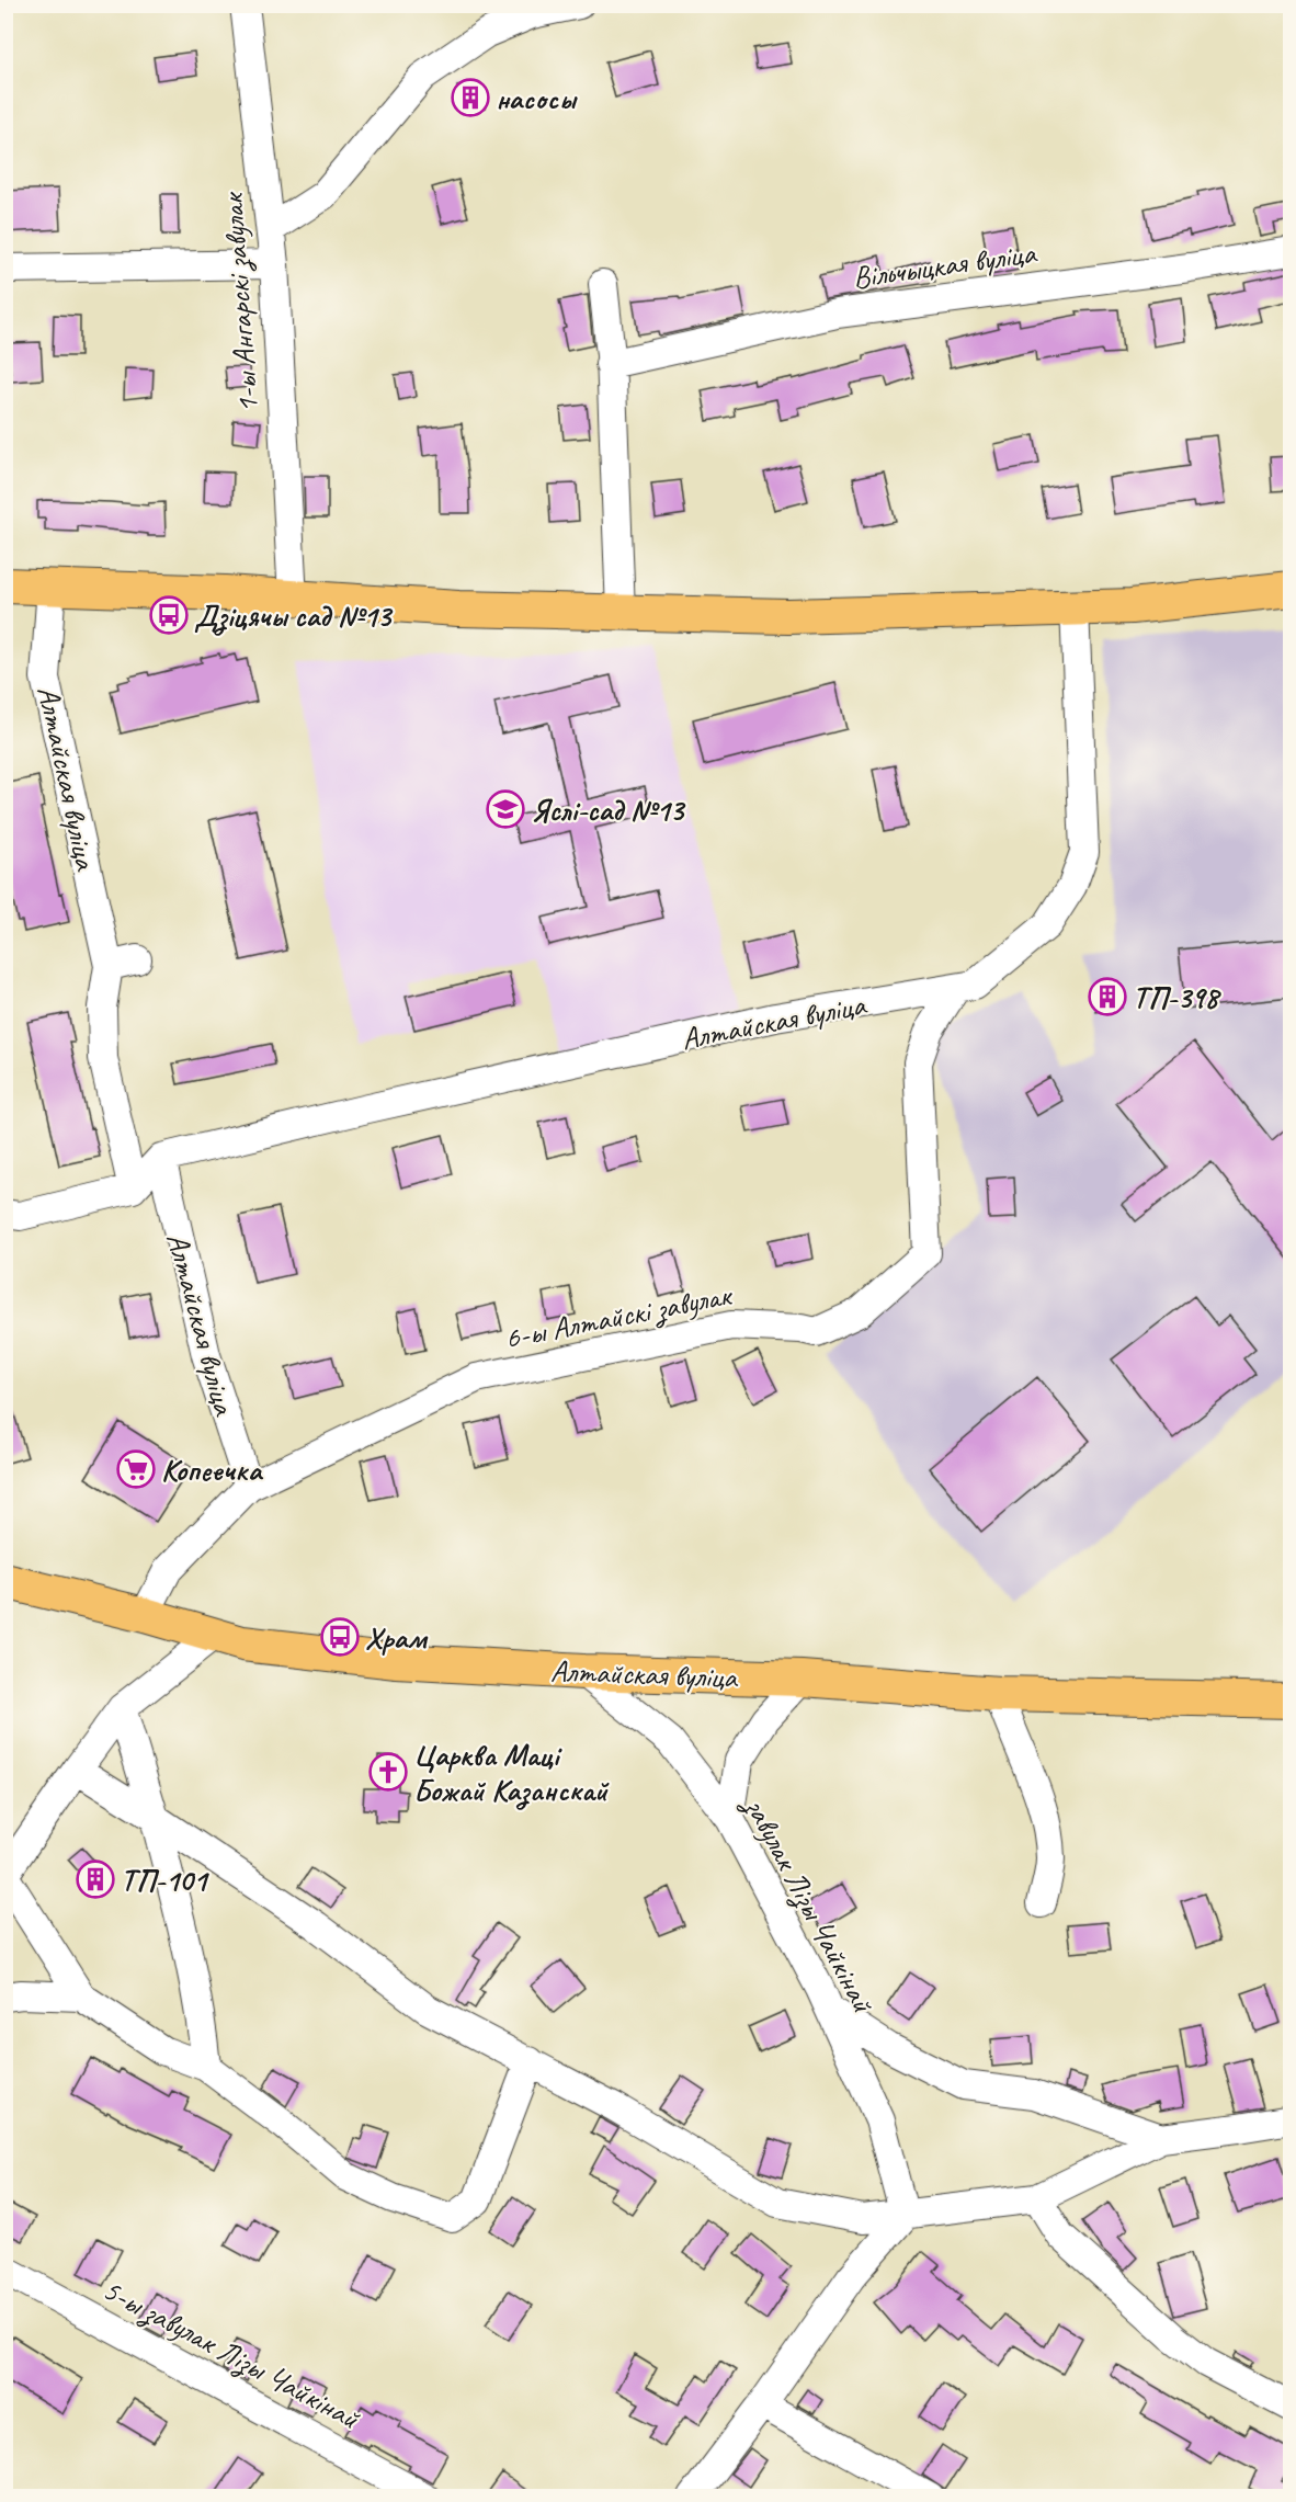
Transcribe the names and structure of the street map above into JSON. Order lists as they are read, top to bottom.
{
  "streets": {
    "main road": ["Алтайская вуліца"],
    "street": [
      "Вільчыцкая вуліца",
      "1-ы Ангарскі завулак",
      "6-ы Алтайскі завулак",
      "завулак Лізы Чайкінай",
      "5-ы завулак Лізы Чайкінай"
    ]
  },
  "crossings": [
    ["Алтайская вуліца", "6-ы Алтайскі завулак"],
    ["Алтайская вуліца", "завулак Лізы Чайкінай"]
  ],
  "places": {
    "building": ["насосы", "ТП-398", "ТП-101"],
    "bus stop": ["Дзіцячы сад №13", "Храм"],
    "school or university": ["Яслі-сад №13"],
    "supermarket": ["Копеечка"],
    "church": ["Царква Маці Божай Казанскай"]
  }
}
